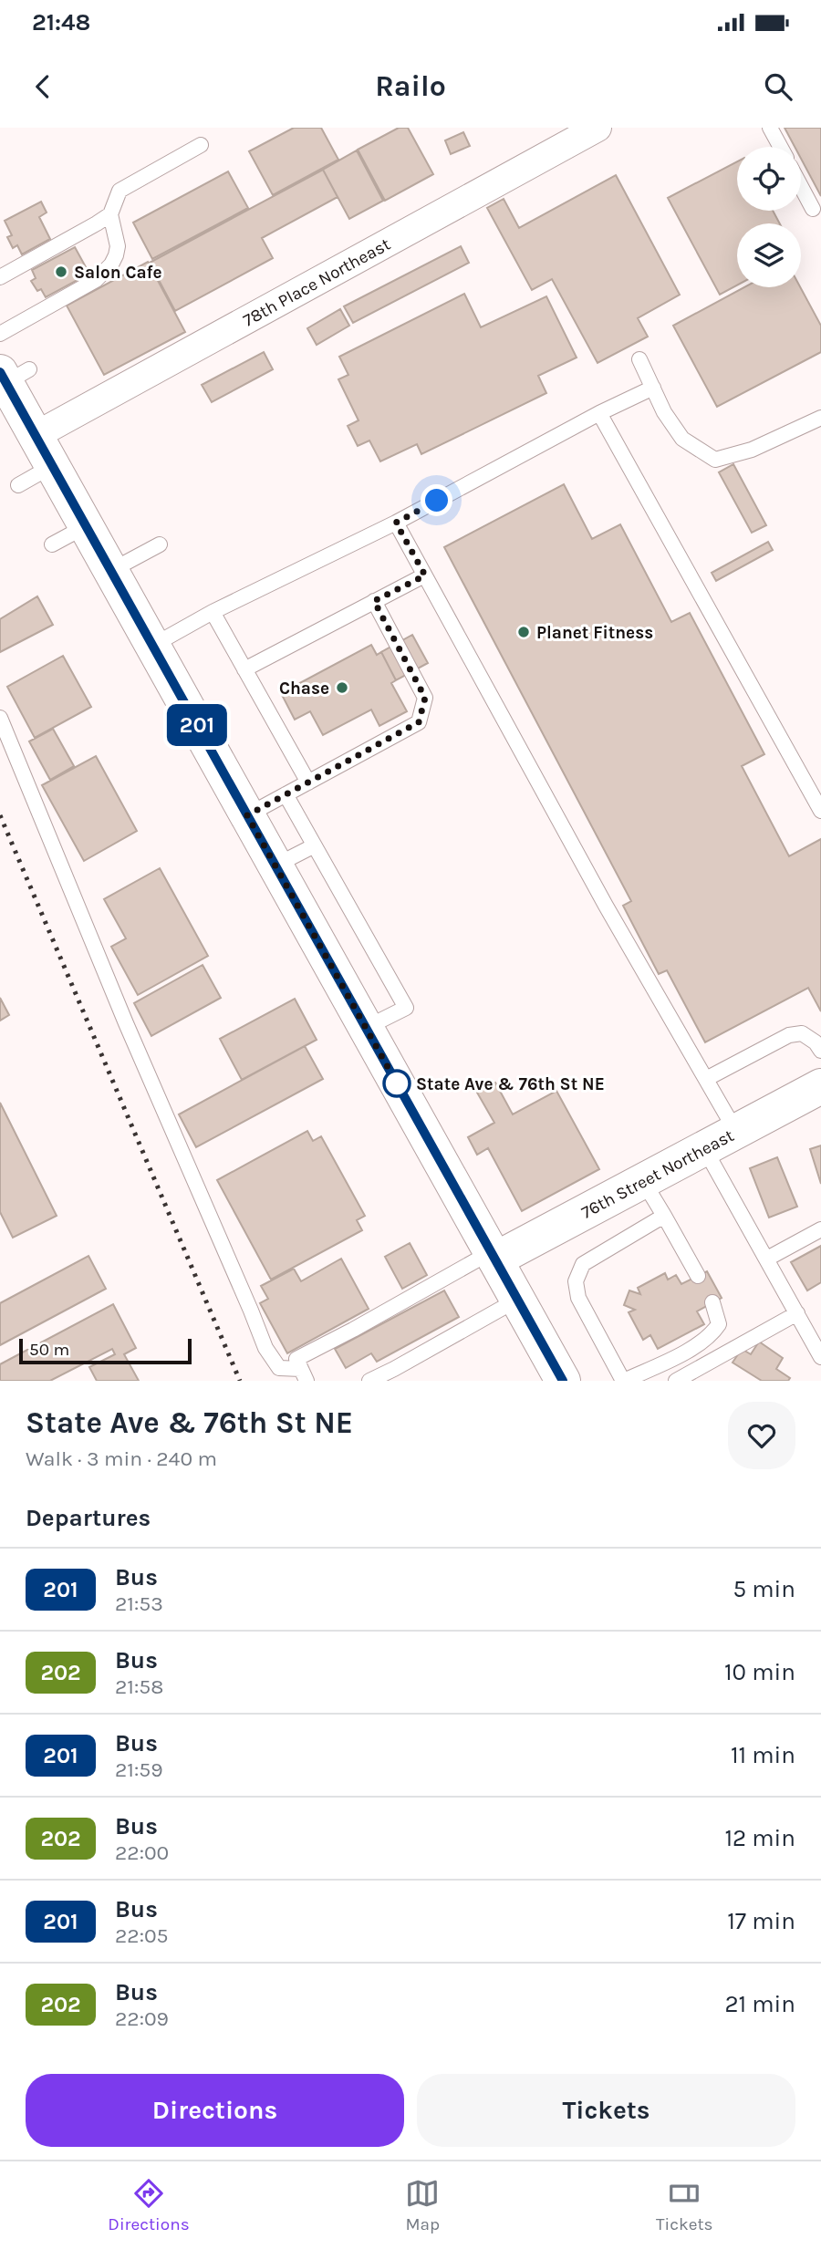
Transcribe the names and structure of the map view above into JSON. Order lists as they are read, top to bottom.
{
  "streets": {
    "main road": ["76th Street Northeast"],
    "street": ["78th Place Northeast"]
  },
  "places": [
    "Salon Cafe",
    "Planet Fitness",
    "Chase",
    "State Ave & 76th St NE"
  ],
  "lines": ["bus line 201"],
  "scale_bar": "50 m",
  "page": {
    "status": "21:48",
    "header": "Railo",
    "on_map": "201",
    "scale": "50 m",
    "heading": [
      ["State Ave & 76th St NE", "Walk · 3 min · 240 m"],
      "Departures"
    ],
    "list": [
      {
        "mark": "201",
        "name": "Bus",
        "note": "21:53",
        "value": "5 min"
      },
      {
        "mark": "202",
        "name": "Bus",
        "note": "21:58",
        "value": "10 min"
      },
      {
        "mark": "201",
        "name": "Bus",
        "note": "21:59",
        "value": "11 min"
      },
      {
        "mark": "202",
        "name": "Bus",
        "note": "22:00",
        "value": "12 min"
      },
      {
        "mark": "201",
        "name": "Bus",
        "note": "22:05",
        "value": "17 min"
      },
      {
        "mark": "202",
        "name": "Bus",
        "note": "22:09",
        "value": "21 min"
      }
    ],
    "buttons": ["Directions", "Tickets"],
    "tabs": ["Directions", "Map", "Tickets"]
  }
}
